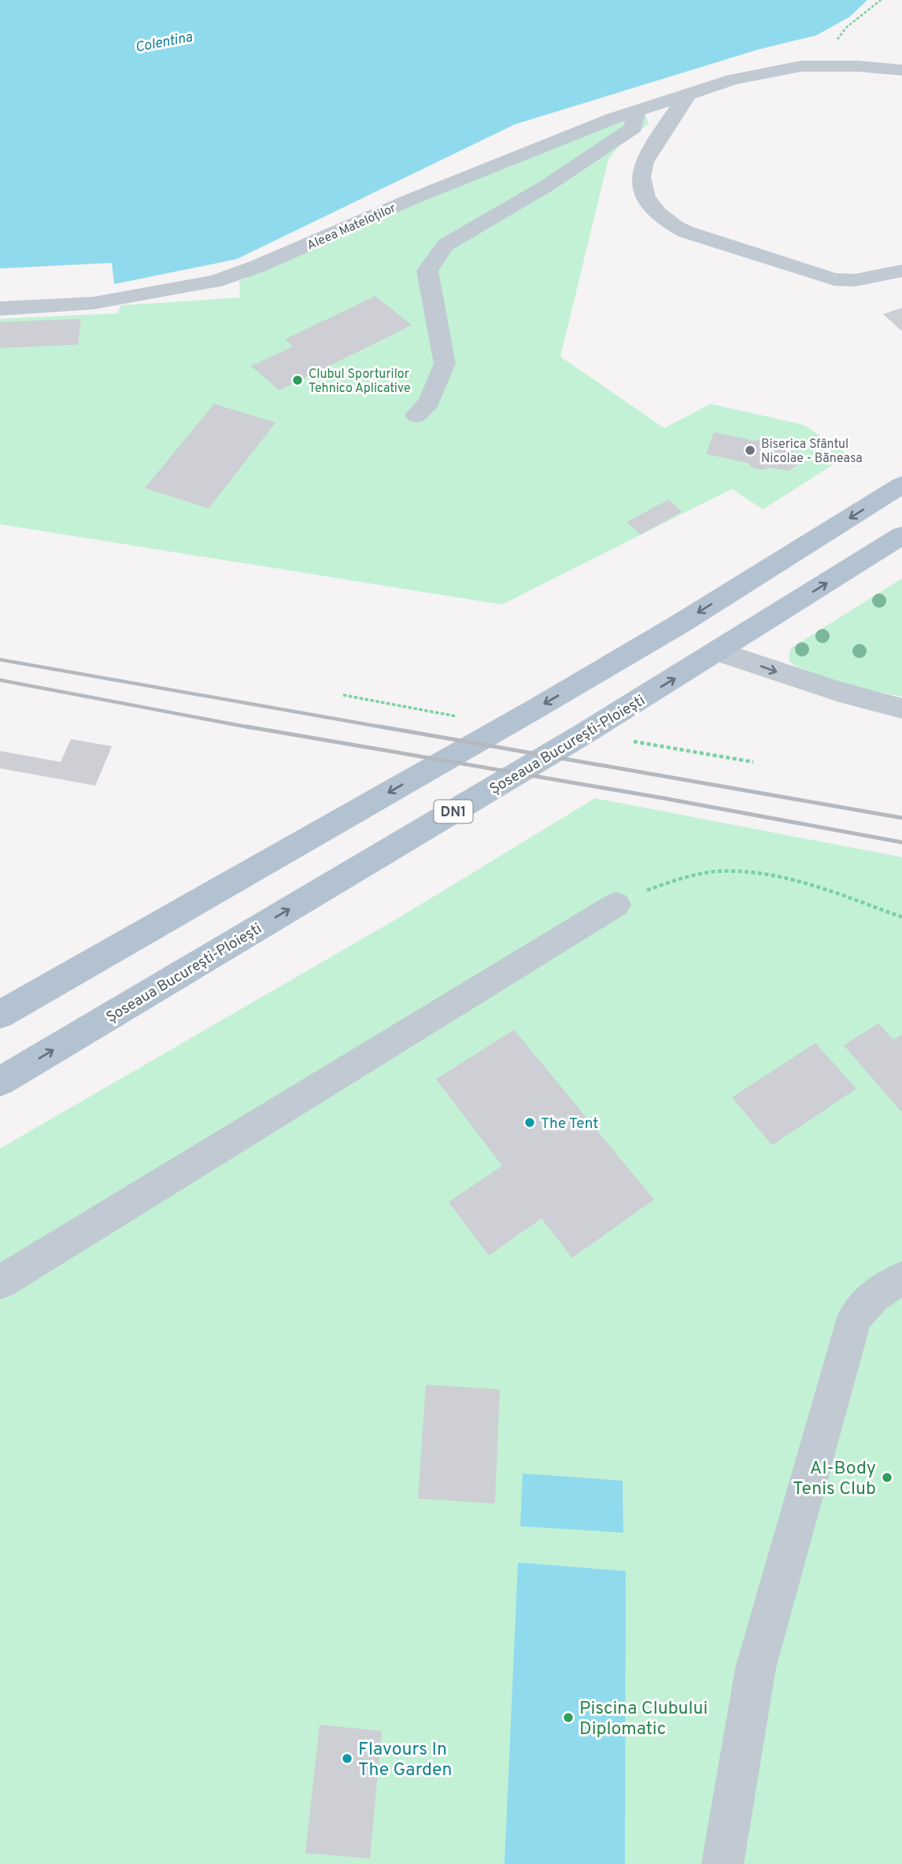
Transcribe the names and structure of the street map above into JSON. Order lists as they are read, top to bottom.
{
  "streets": {
    "main road": ["Șoseaua București-Ploiești", "DN1"],
    "lane": ["Aleea Mateloților"]
  },
  "water": ["Colentina"],
  "places": [
    "Clubul Sporturilor Tehnico Aplicative",
    "Biserica Sfântul Nicolae - Băneasa",
    "The Tent",
    "Al-Body Tenis Club",
    "Piscina Clubului Diplomatic",
    "Flavours In The Garden"
  ]
}
